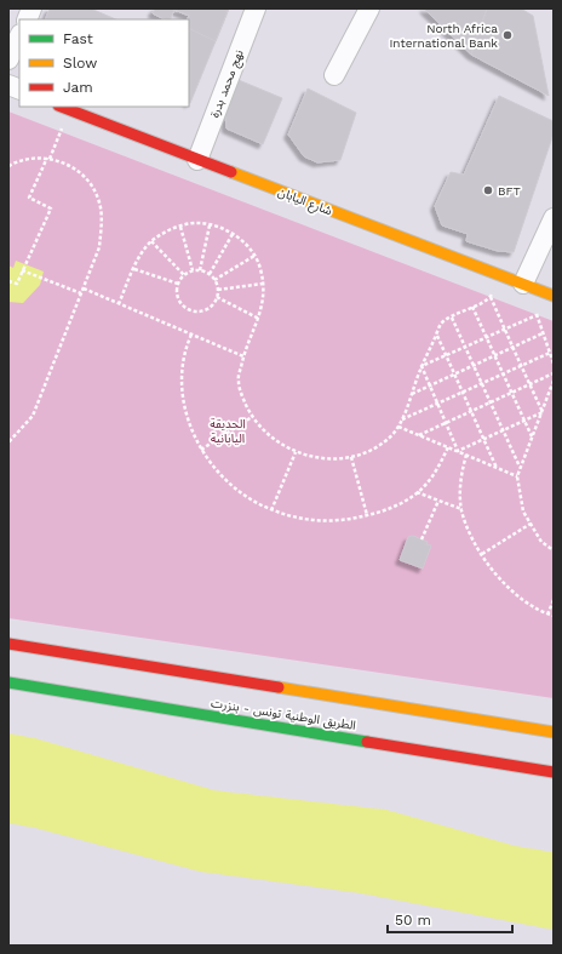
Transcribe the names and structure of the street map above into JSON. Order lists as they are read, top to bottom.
{
  "streets": {
    "main road": ["شارع اليابان", "الطريق الوطنية تونس - بنزرت"],
    "street": ["نهج محمد بدرة"]
  },
  "crossings": [
    ["نهج محمد بدرة", "شارع اليابان"]
  ],
  "parks": ["الحديقة اليابانية"],
  "places": ["North Africa International Bank", "BFT"],
  "legend": ["Fast", "Slow", "Jam"],
  "scale_bar": "50 m"
}
